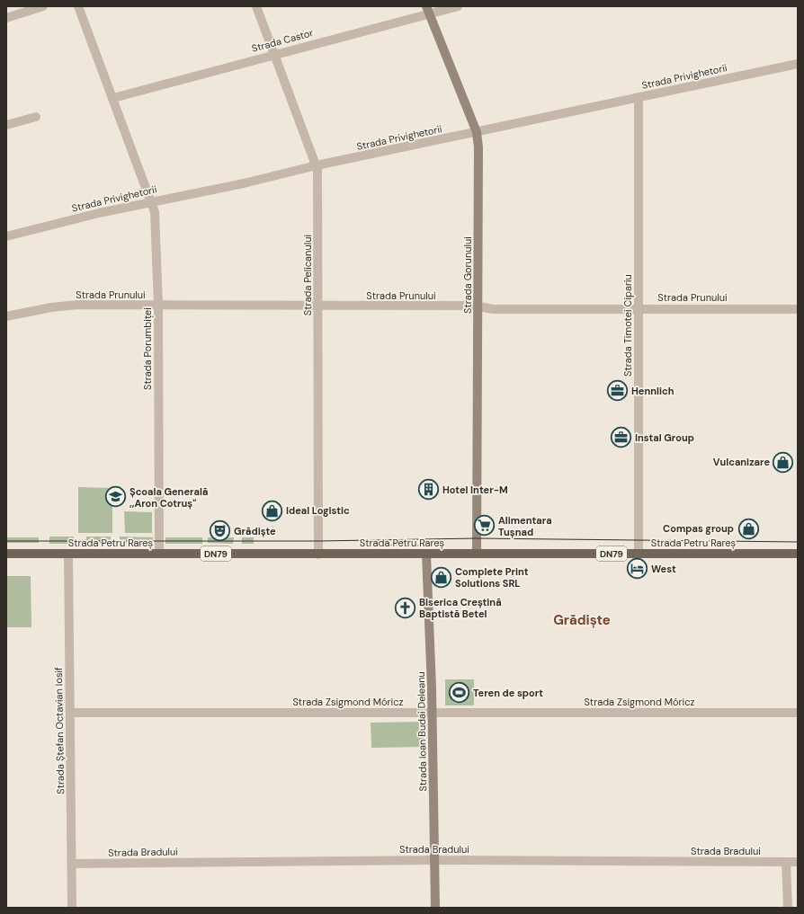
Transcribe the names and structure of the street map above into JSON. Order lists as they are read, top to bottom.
{
  "streets": {
    "main road": ["Strada Petru Rareș", "DN79"],
    "street": [
      "Strada Castor",
      "Strada Privighetorii",
      "Strada Pelicanului",
      "Strada Gorunului",
      "Strada Prunului",
      "Strada Timotei Cipariu",
      "Strada Porumbiței",
      "Strada Zsigmond Móricz",
      "Strada Ștefan Octavian Iosif",
      "Strada Ioan Budai Deleanu",
      "Strada Bradului"
    ]
  },
  "crossings": [
    ["Strada Castor", "Strada Pelicanului"],
    ["Strada Castor", "Strada Gorunului"],
    ["Strada Castor", "Strada Porumbiței"],
    ["Strada Privighetorii", "Strada Pelicanului"],
    ["Strada Privighetorii", "Strada Gorunului"],
    ["Strada Privighetorii", "Strada Timotei Cipariu"],
    ["Strada Privighetorii", "Strada Porumbiței"],
    ["Strada Pelicanului", "Strada Prunului"],
    ["Strada Pelicanului", "Strada Petru Rareș"],
    ["Strada Gorunului", "Strada Prunului"],
    ["Strada Gorunului", "Strada Petru Rareș"],
    ["Strada Prunului", "Strada Timotei Cipariu"],
    ["Strada Prunului", "Strada Porumbiței"],
    ["Strada Timotei Cipariu", "Strada Petru Rareș"],
    ["Strada Porumbiței", "Strada Petru Rareș"],
    ["Strada Petru Rareș", "Strada Ștefan Octavian Iosif"],
    ["Strada Petru Rareș", "Strada Ioan Budai Deleanu"],
    ["Strada Zsigmond Móricz", "Strada Ștefan Octavian Iosif"],
    ["Strada Zsigmond Móricz", "Strada Ioan Budai Deleanu"],
    ["Strada Ștefan Octavian Iosif", "Strada Bradului"],
    ["Strada Ioan Budai Deleanu", "Strada Bradului"]
  ],
  "districts": ["Grădiște"],
  "places": {
    "office": ["Hennlich", "Instal Group"],
    "shop": [
      "Vulcanizare",
      "Ideal Logistic",
      "Compas group",
      "Complete Print Solutions SRL"
    ],
    "building": ["Hotel Inter-M"],
    "school or university": ["Școala Generală ,,Aron Cotruș\""],
    "supermarket": ["Alimentara Tușnad"],
    "theatre": ["Grădiște"],
    "hotel": ["West"],
    "church": ["Biserica Creștină Baptistă Betel"],
    "sports": ["Teren de sport"]
  }
}
